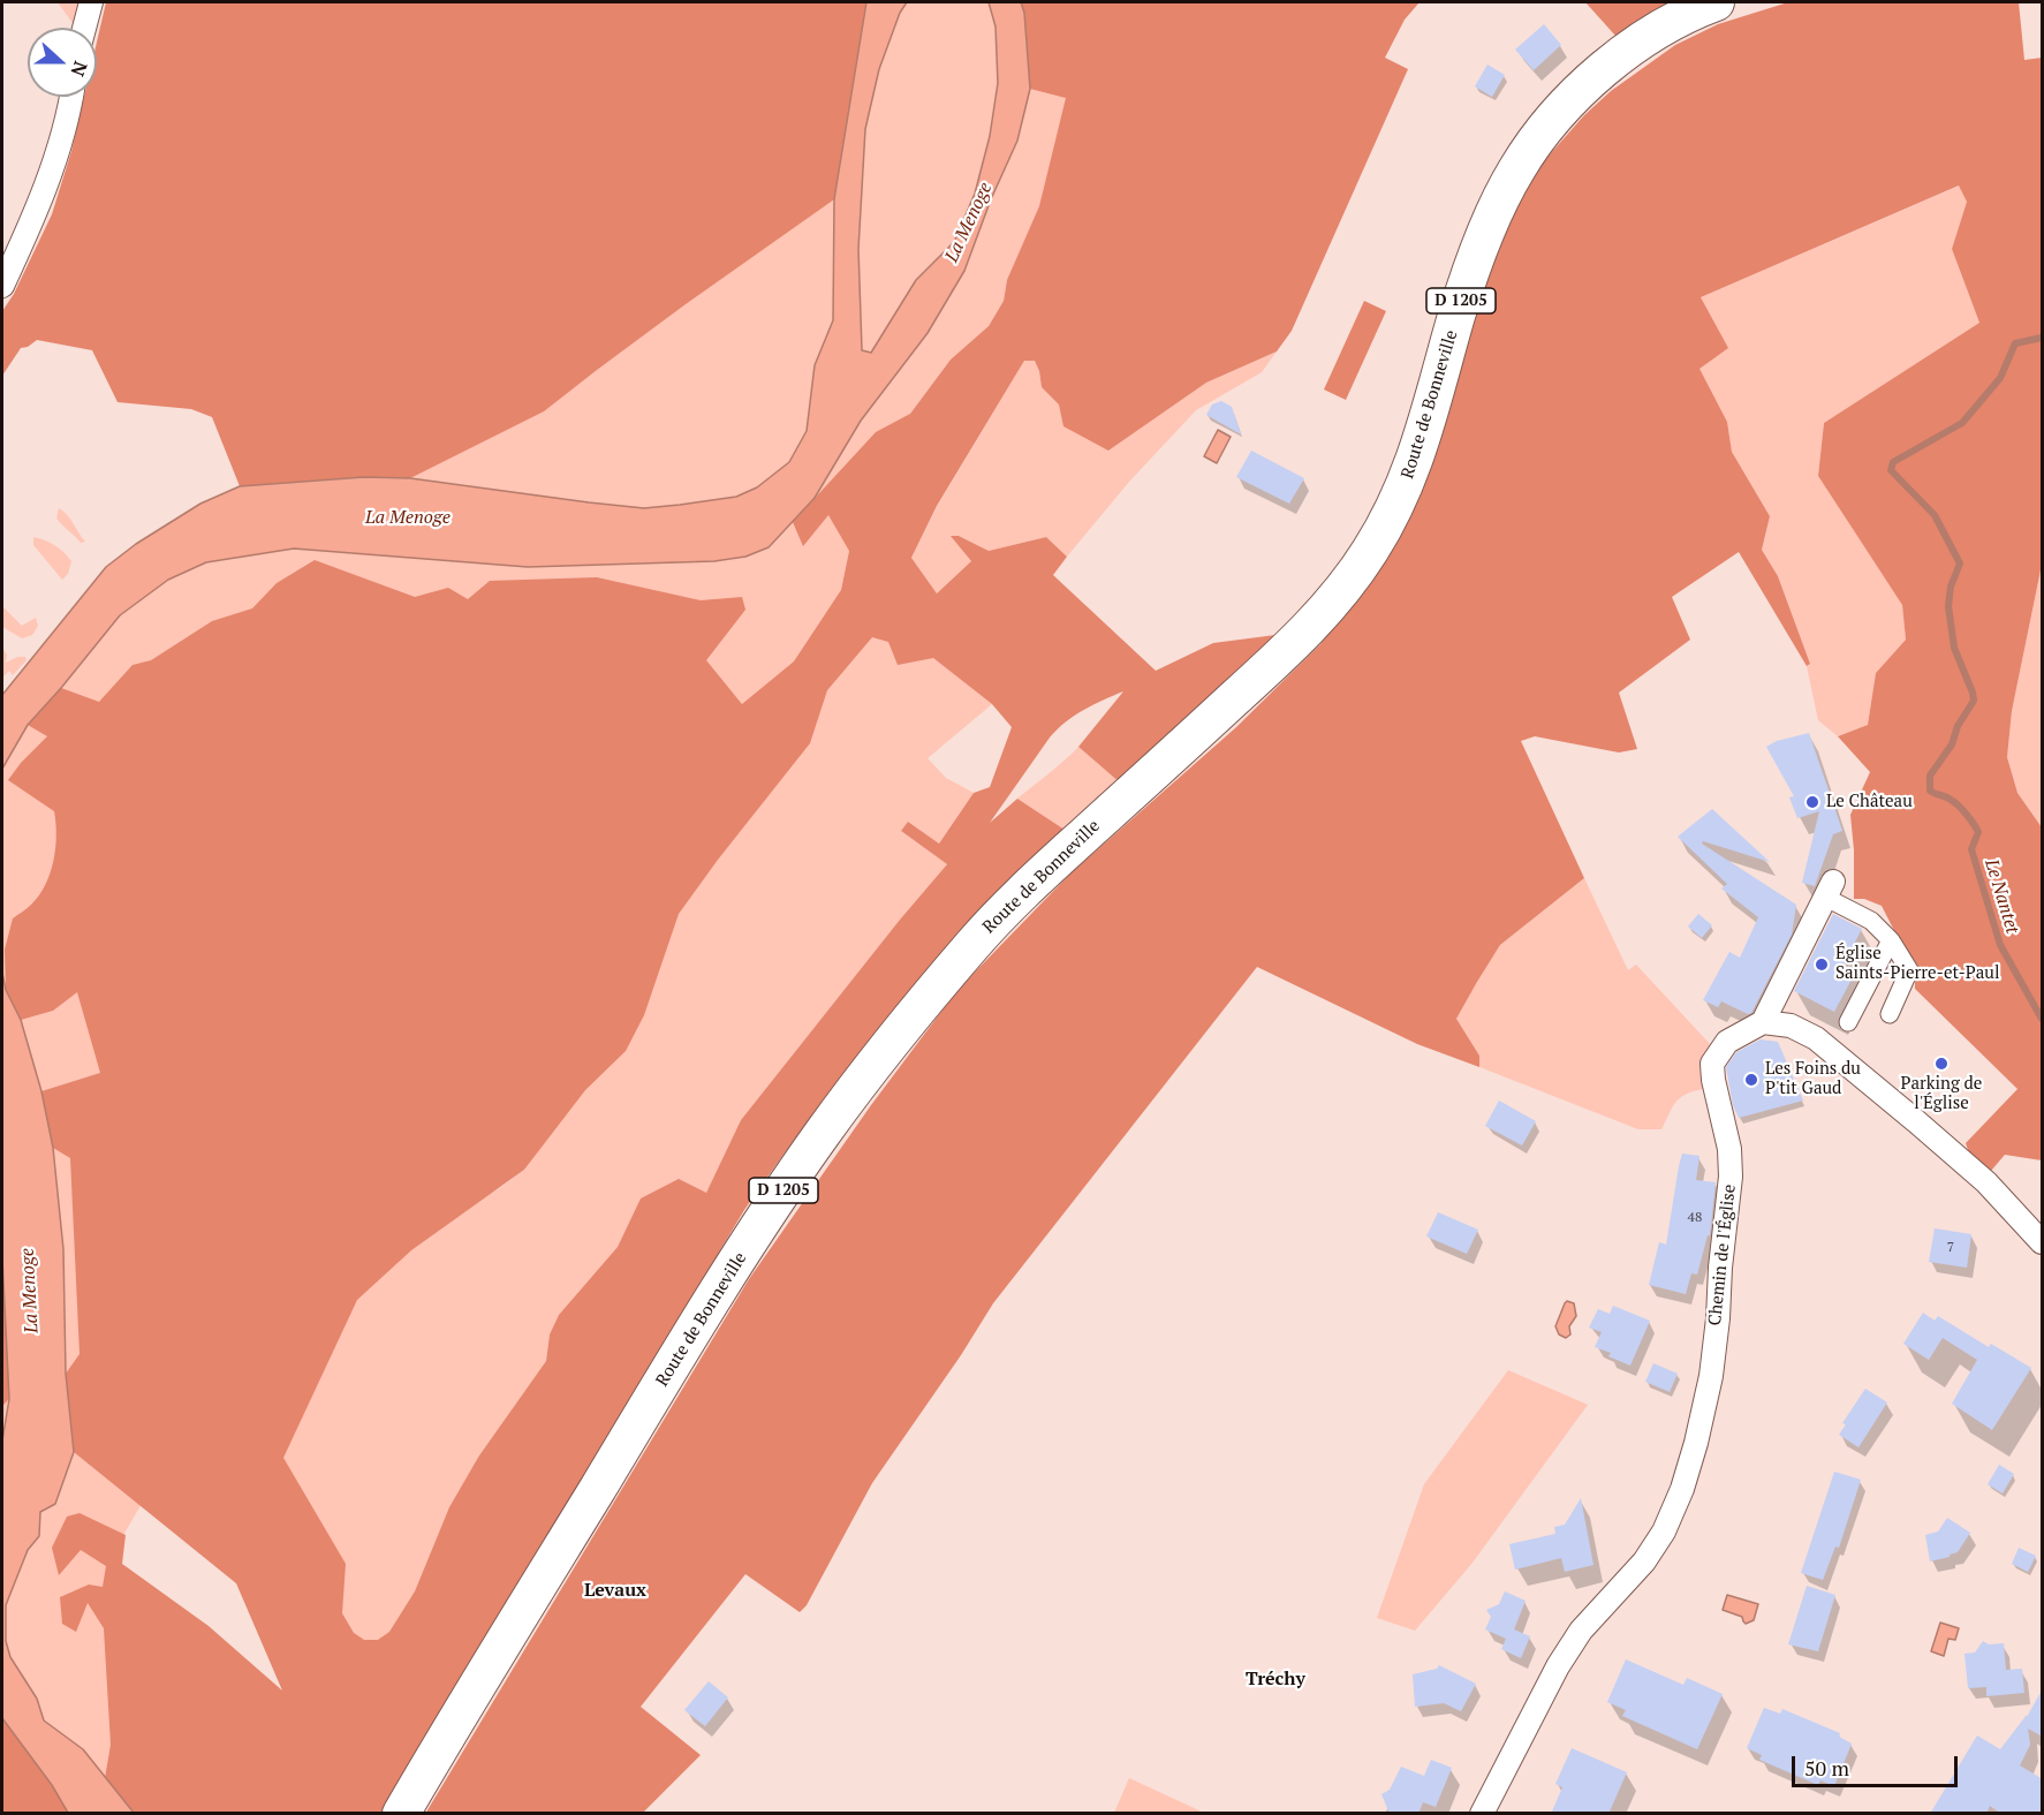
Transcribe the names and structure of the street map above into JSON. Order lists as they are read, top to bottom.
{
  "streets": {
    "main road": ["D 1205", "Route de Bonneville"],
    "street": ["Chemin de l'Église"]
  },
  "districts": ["Levaux", "Tréchy"],
  "water": ["La Menoge", "Le Nantet"],
  "places": [
    "Le Château",
    "Église Saints-Pierre-et-Paul",
    "Parking de l'Église",
    "Les Foins du P'tit Gaud"
  ],
  "house_numbers": ["48", "7"],
  "scale_bar": "50 m",
  "north": "right"
}
